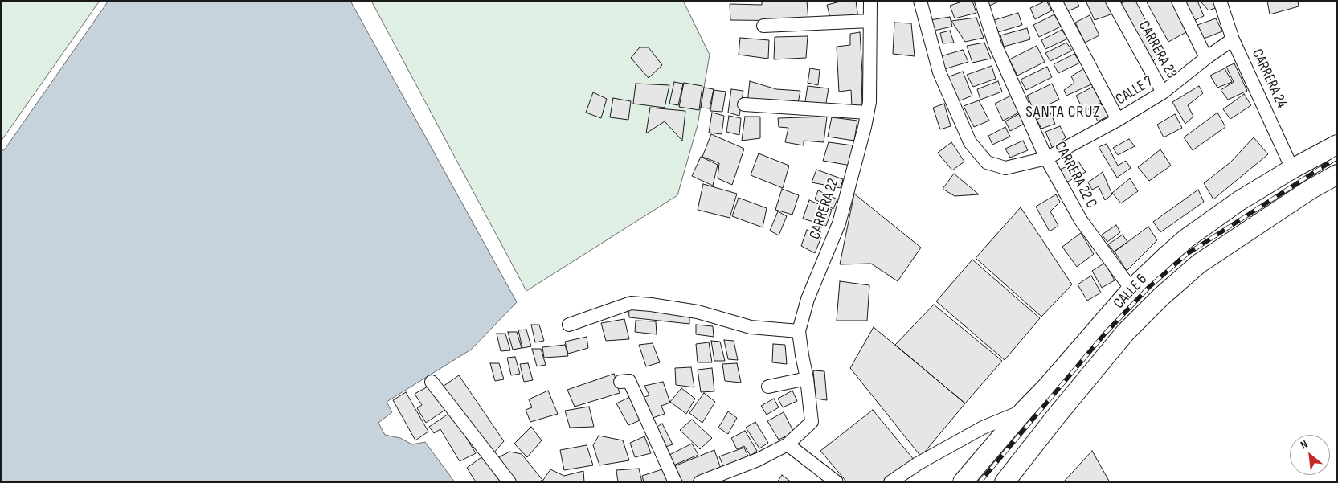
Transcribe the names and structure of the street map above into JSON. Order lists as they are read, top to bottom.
{
  "streets": {
    "highway": ["CALLE 6"],
    "street": [
      "CARRERA 23",
      "CARRERA 24",
      "CALLE 7",
      "CARRERA 22 C",
      "CARRERA 22"
    ]
  },
  "crossings": [
    ["CARRERA 23", "CALLE 7"],
    ["CARRERA 24", "CALLE 7"],
    ["CARRERA 24", "CALLE 6"],
    ["CALLE 7", "CARRERA 22 C"],
    ["CARRERA 22 C", "CALLE 6"]
  ],
  "districts": ["SANTA CRUZ"],
  "north": "top left"
}
